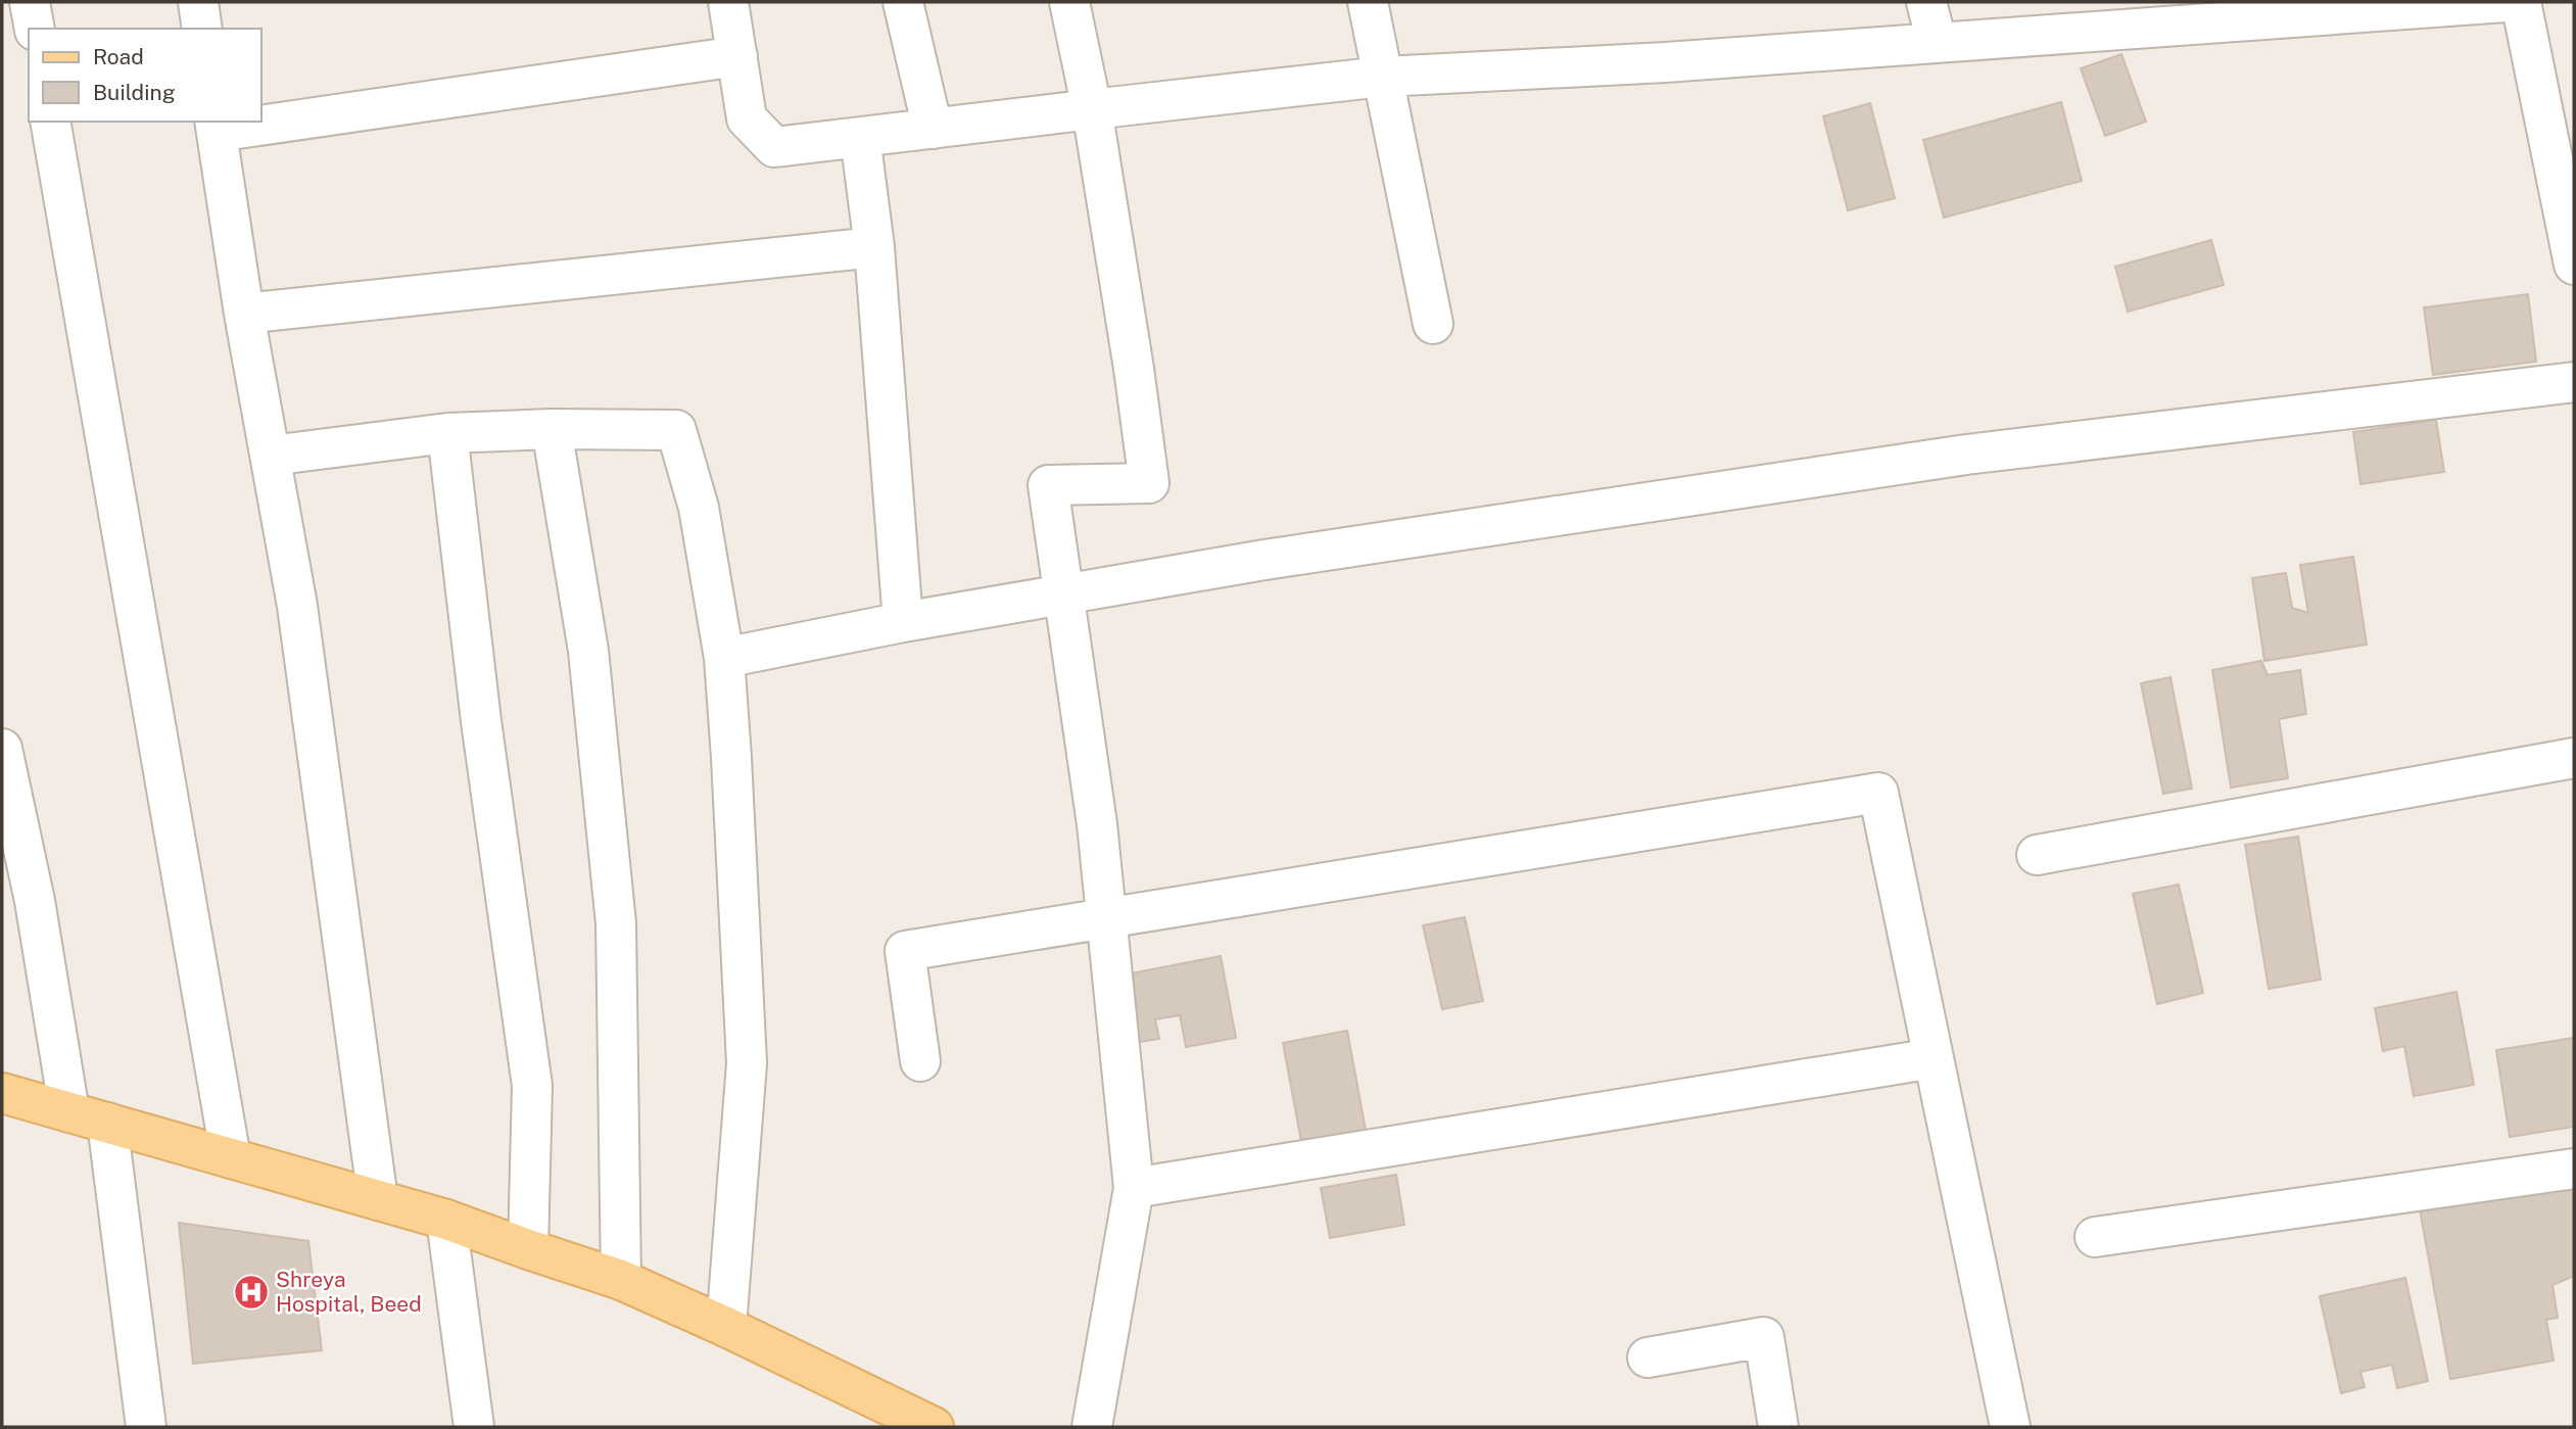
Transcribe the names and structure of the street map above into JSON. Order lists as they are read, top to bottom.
{
  "places": {
    "hospital": ["Shreya Hospital, Beed"]
  },
  "legend": ["Road", "Building"]
}
